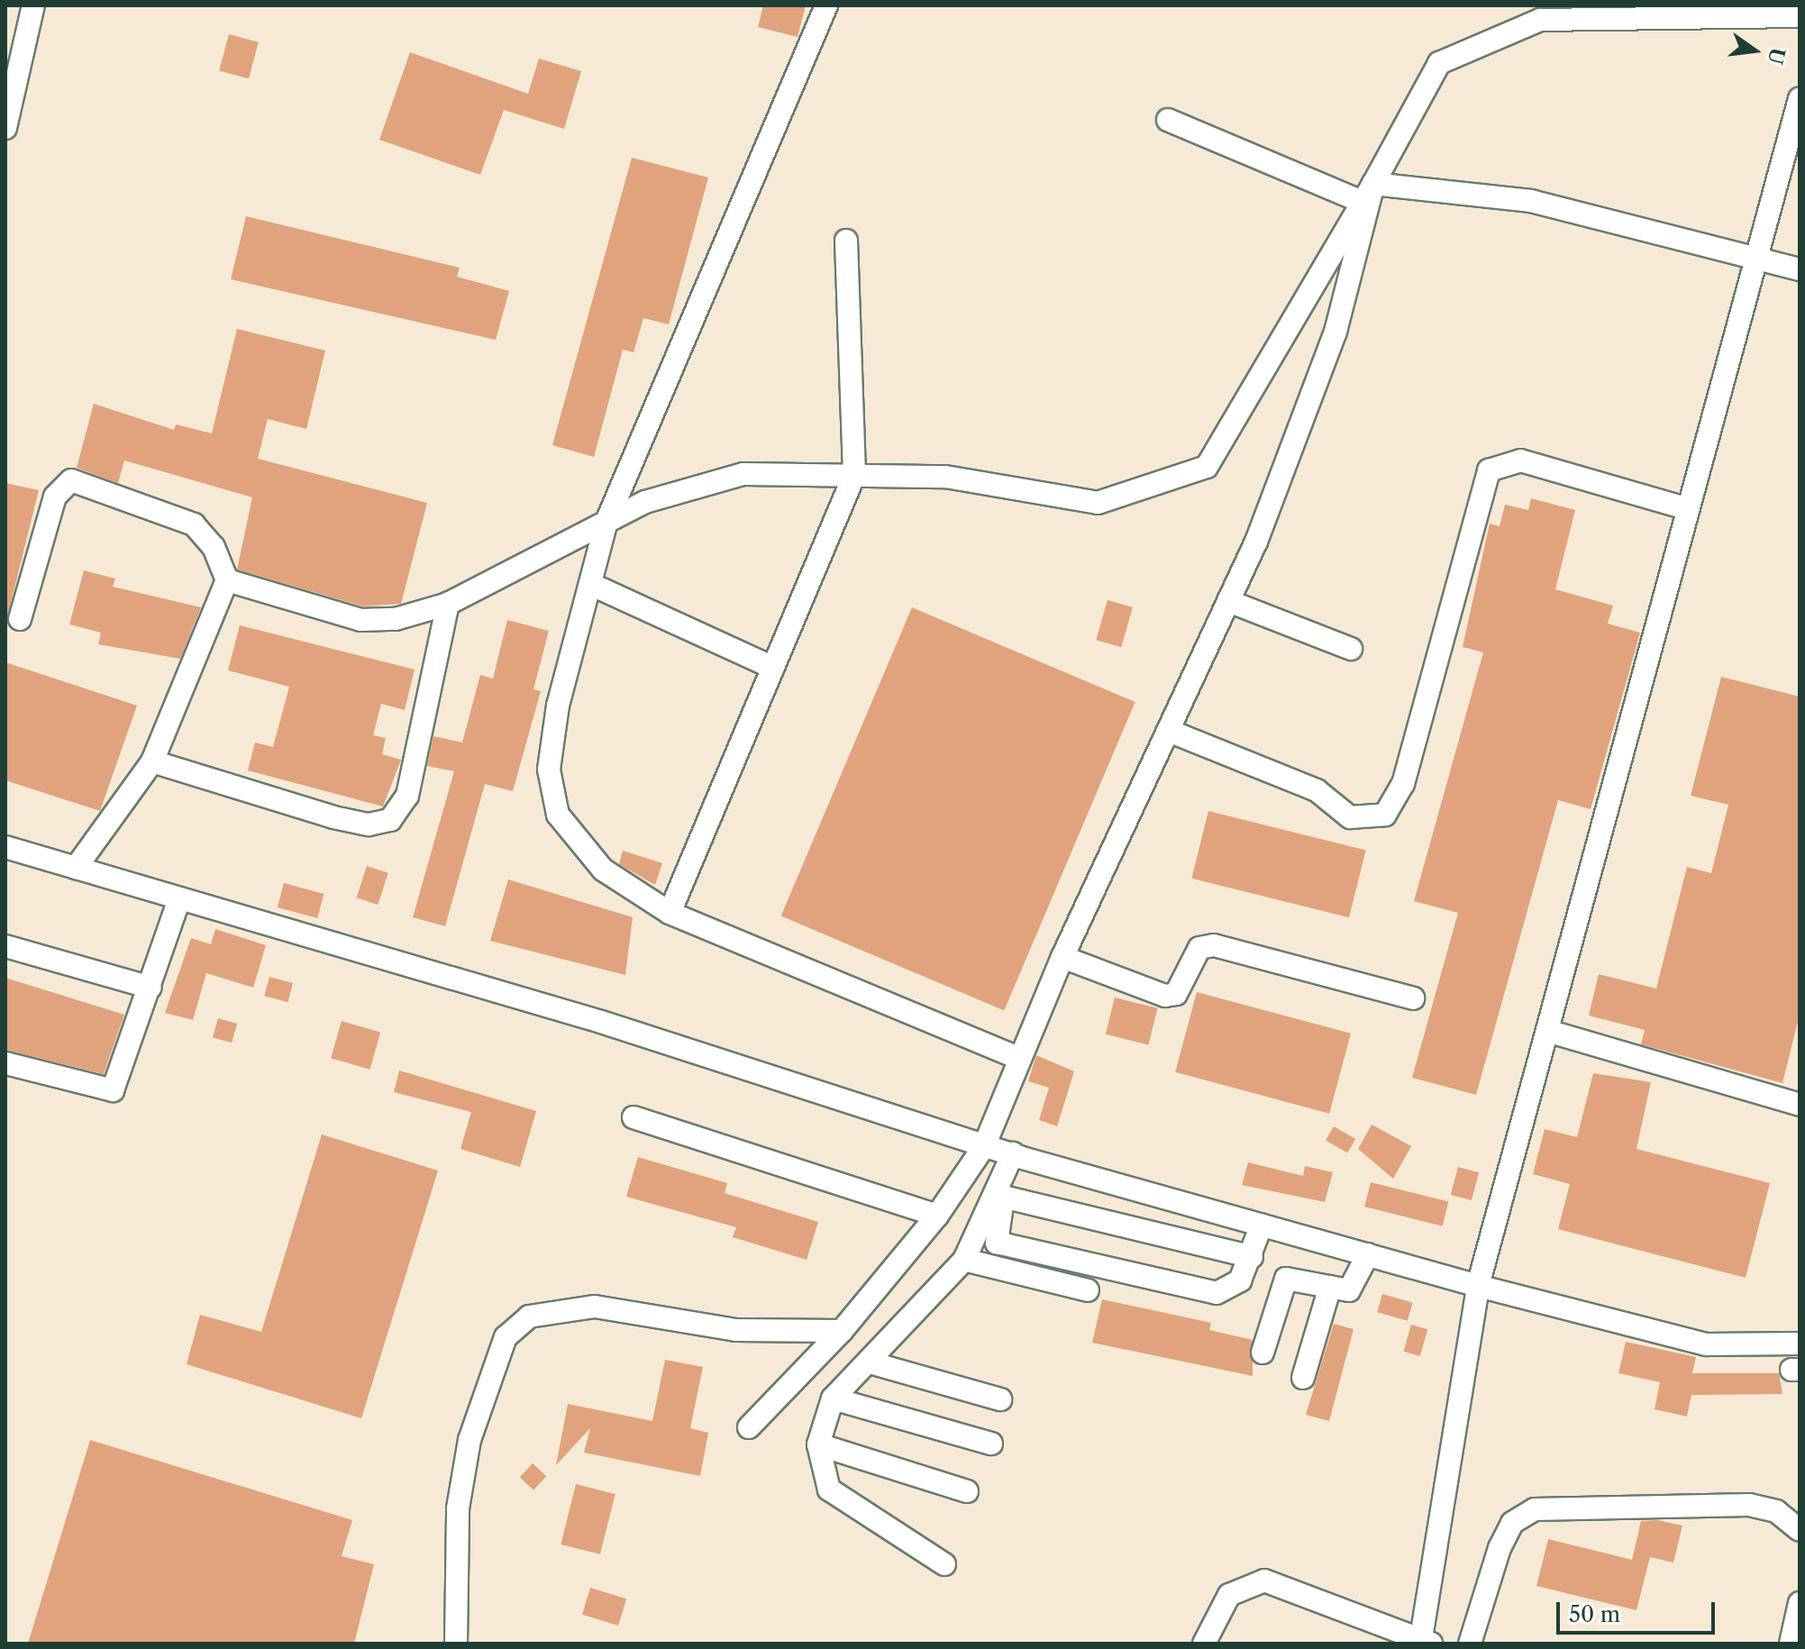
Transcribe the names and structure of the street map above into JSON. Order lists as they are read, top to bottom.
{
  "scale_bar": "50 m",
  "north": "right"
}
